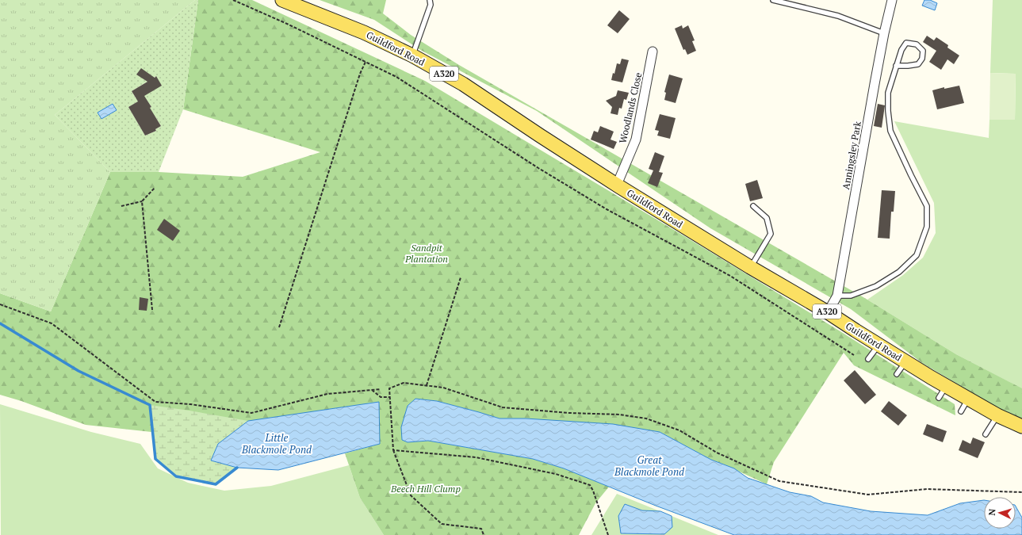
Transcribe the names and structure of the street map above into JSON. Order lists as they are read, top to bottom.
{
  "streets": {
    "main road": ["Guildford Road", "A320"],
    "street": ["Woodlands Close", "Anningsley Park"]
  },
  "crossings": [
    ["Guildford Road", "Woodlands Close"],
    ["Guildford Road", "Anningsley Park"]
  ],
  "water": ["Little Blackmole Pond", "Great Blackmole Pond"],
  "parks": ["Sandpit Plantation", "Beech Hill Clump"],
  "north": "left"
}
